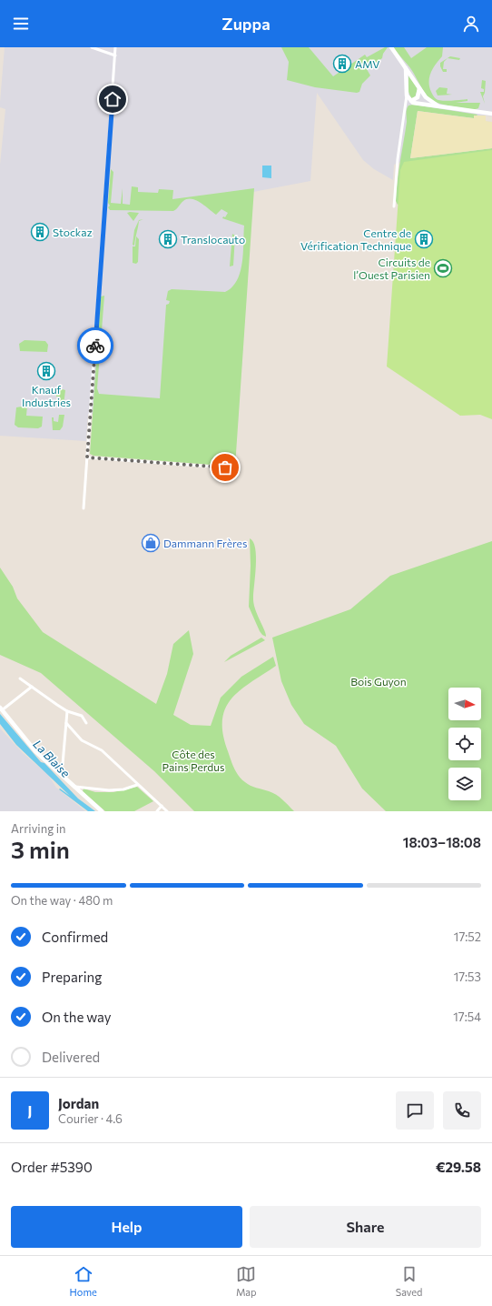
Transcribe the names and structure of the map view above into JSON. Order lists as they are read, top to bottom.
{
  "water": ["La Blaise"],
  "parks": ["Bois Guyon", "Côte des Pains Perdus"],
  "places": {
    "building": [
      "AMV",
      "Stockaz",
      "Translocauto",
      "Centre de Vérification Technique",
      "Knauf Industries"
    ],
    "sports": ["Circuits de l’Ouest Parisien"],
    "shop": ["Dammann Frères"]
  },
  "north": "right",
  "page": {
    "header": "Zuppa",
    "heading": ["3 min", "Arriving in", "18:03–18:08"],
    "panel": [
      "Jordan",
      "Courier · 4.6",
      "Order #5390",
      "€29.58"
    ],
    "bar": "On the way · 480 m",
    "list": [
      ["Confirmed", "17:52"],
      ["Preparing", "17:53"],
      ["On the way", "17:54"],
      "Delivered"
    ],
    "round": "J",
    "buttons": ["Help", "Share"],
    "tabs": ["Home", "Map", "Saved"]
  }
}
